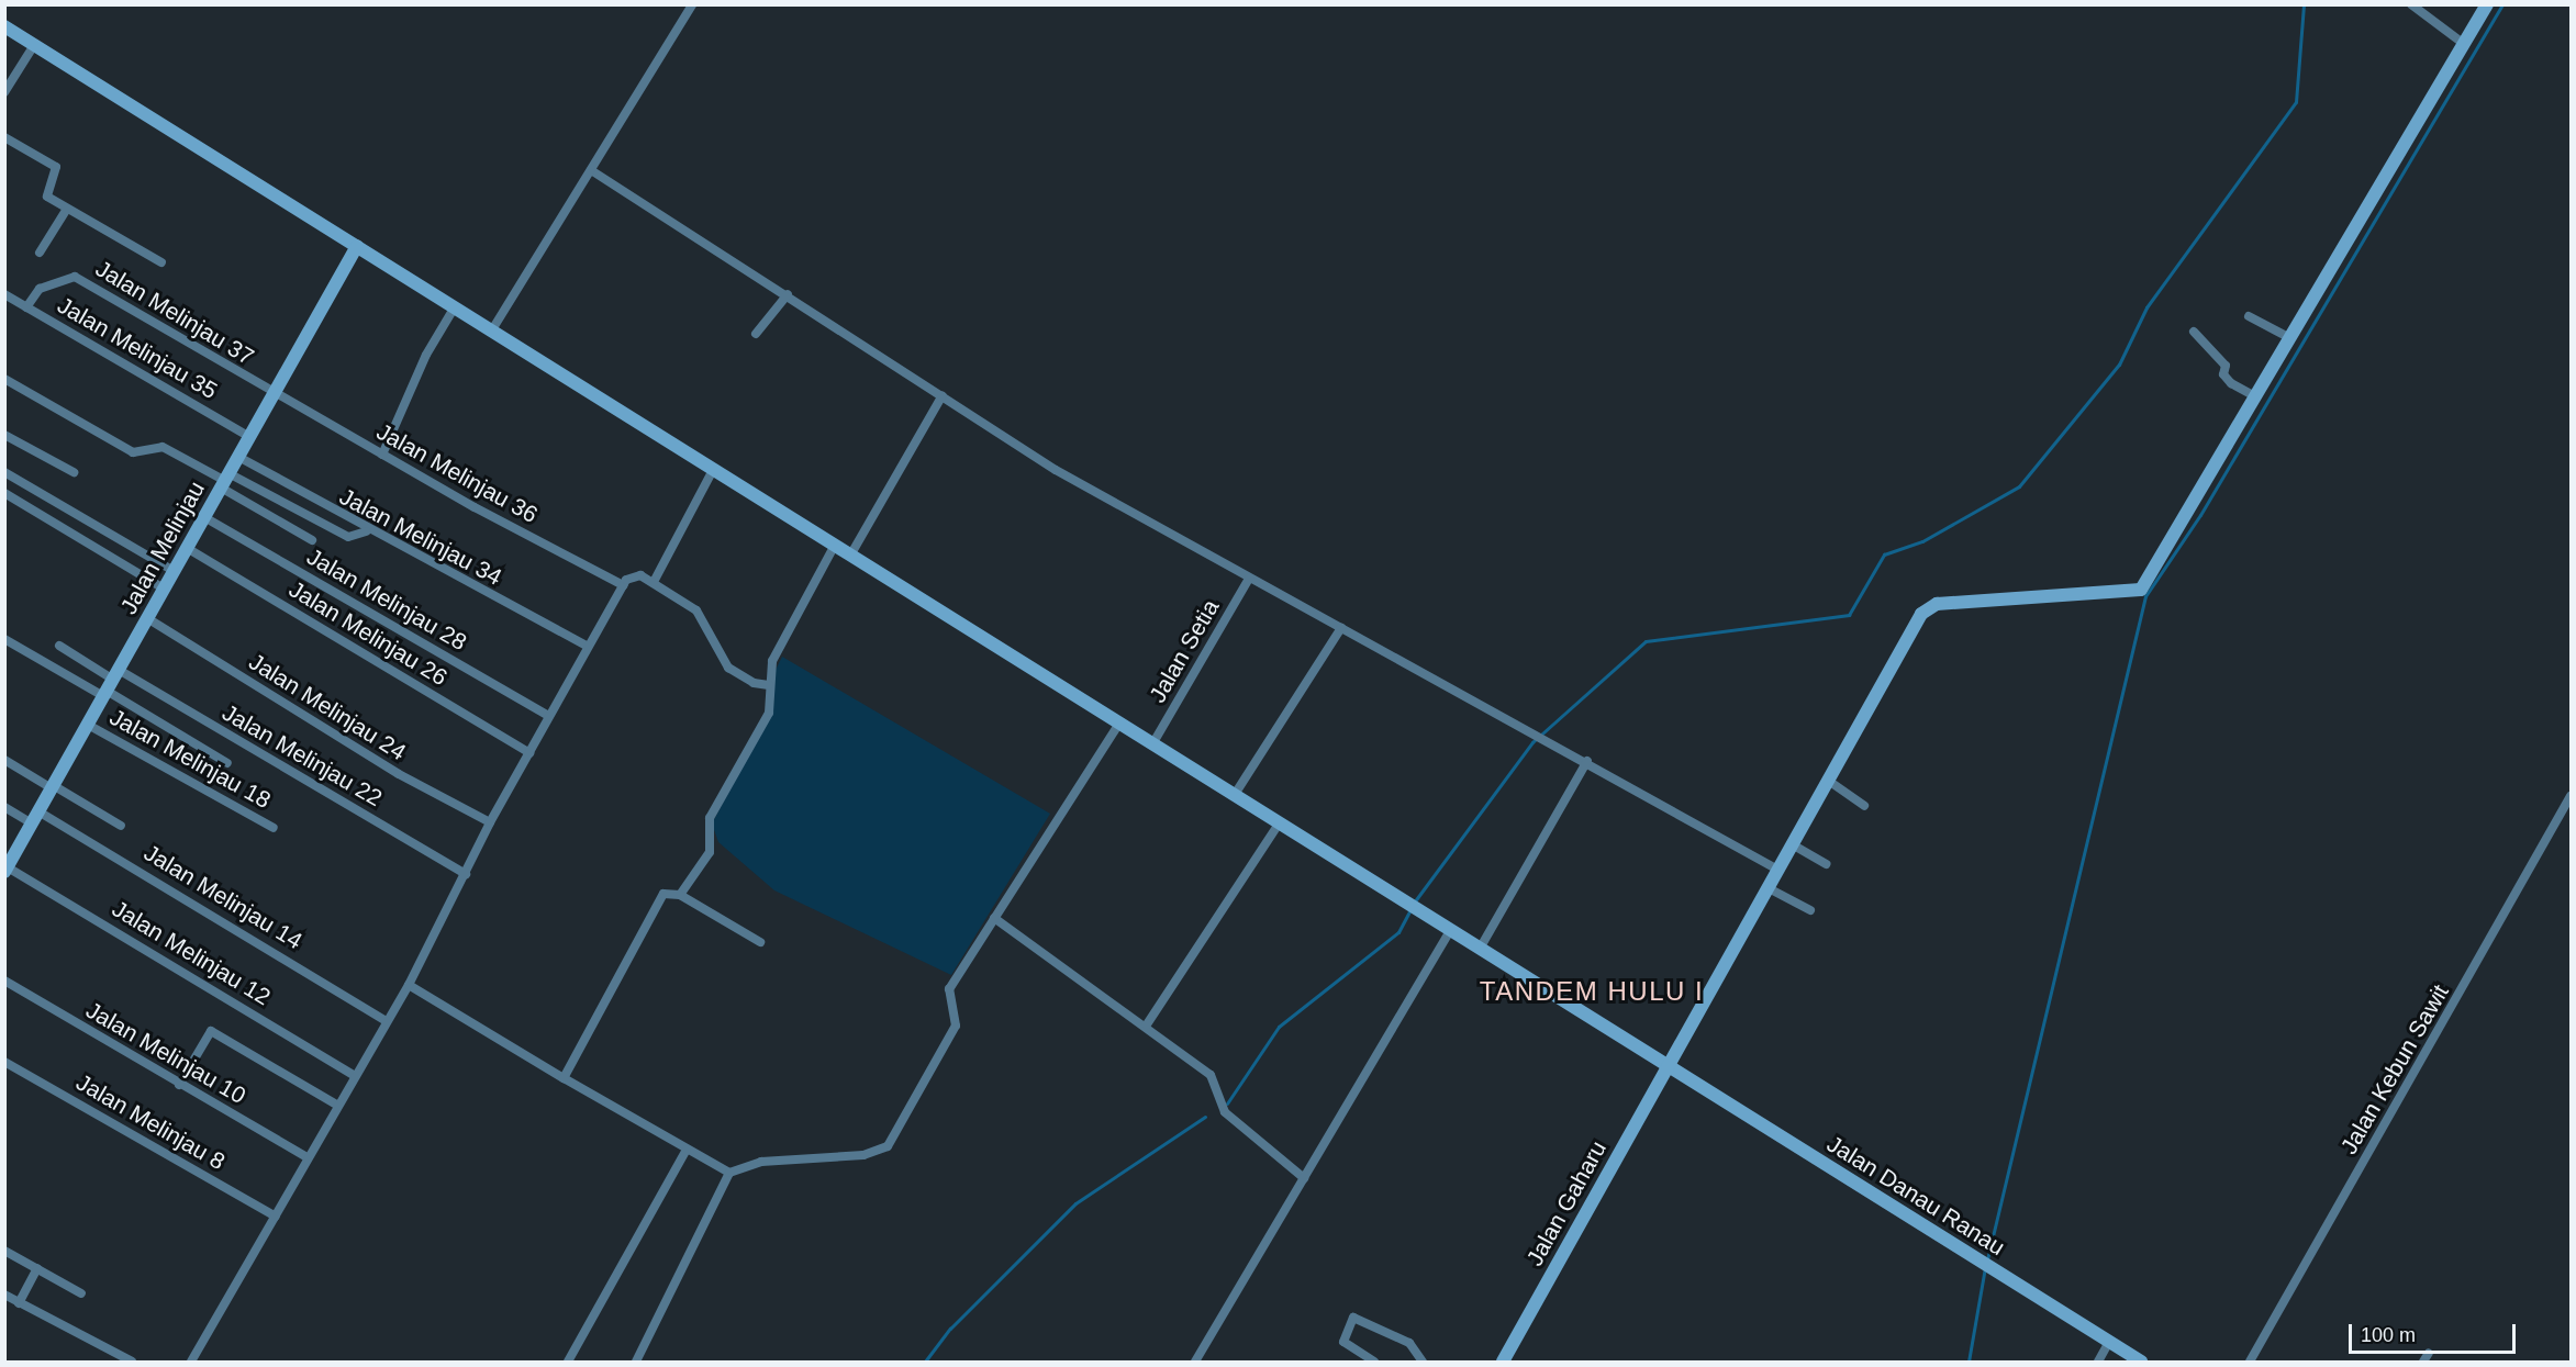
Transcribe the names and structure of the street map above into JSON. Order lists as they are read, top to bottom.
{
  "streets": {
    "street": [
      "Jalan Melinjau 37",
      "Jalan Melinjau 35",
      "Jalan Melinjau 36",
      "Jalan Melinjau 34",
      "Jalan Melinjau",
      "Jalan Melinjau 28",
      "Jalan Melinjau 26",
      "Jalan Setia",
      "Jalan Melinjau 24",
      "Jalan Melinjau 22",
      "Jalan Melinjau 18",
      "Jalan Melinjau 14",
      "Jalan Melinjau 12",
      "Jalan Melinjau 10",
      "Jalan Kebun Sawit",
      "Jalan Melinjau 8",
      "Jalan Danau Ranau",
      "Jalan Gaharu"
    ]
  },
  "crossings": [
    ["Jalan Melinjau 37", "Jalan Melinjau 35"],
    ["Jalan Melinjau 37", "Jalan Melinjau 36"],
    ["Jalan Melinjau 37", "Jalan Melinjau"],
    ["Jalan Melinjau 35", "Jalan Melinjau"],
    ["Jalan Melinjau 36", "Jalan Melinjau"],
    ["Jalan Melinjau 34", "Jalan Melinjau"],
    ["Jalan Melinjau", "Jalan Melinjau 28"],
    ["Jalan Melinjau", "Jalan Melinjau 26"],
    ["Jalan Melinjau", "Jalan Melinjau 24"],
    ["Jalan Melinjau", "Jalan Melinjau 22"],
    ["Jalan Melinjau", "Jalan Melinjau 18"],
    ["Jalan Melinjau", "Jalan Melinjau 14"],
    ["Jalan Melinjau", "Jalan Melinjau 12"],
    ["Jalan Melinjau", "Jalan Danau Ranau"],
    ["Jalan Setia", "Jalan Danau Ranau"],
    ["Jalan Danau Ranau", "Jalan Gaharu"]
  ],
  "districts": ["TANDEM HULU I"],
  "scale_bar": "100 m"
}
